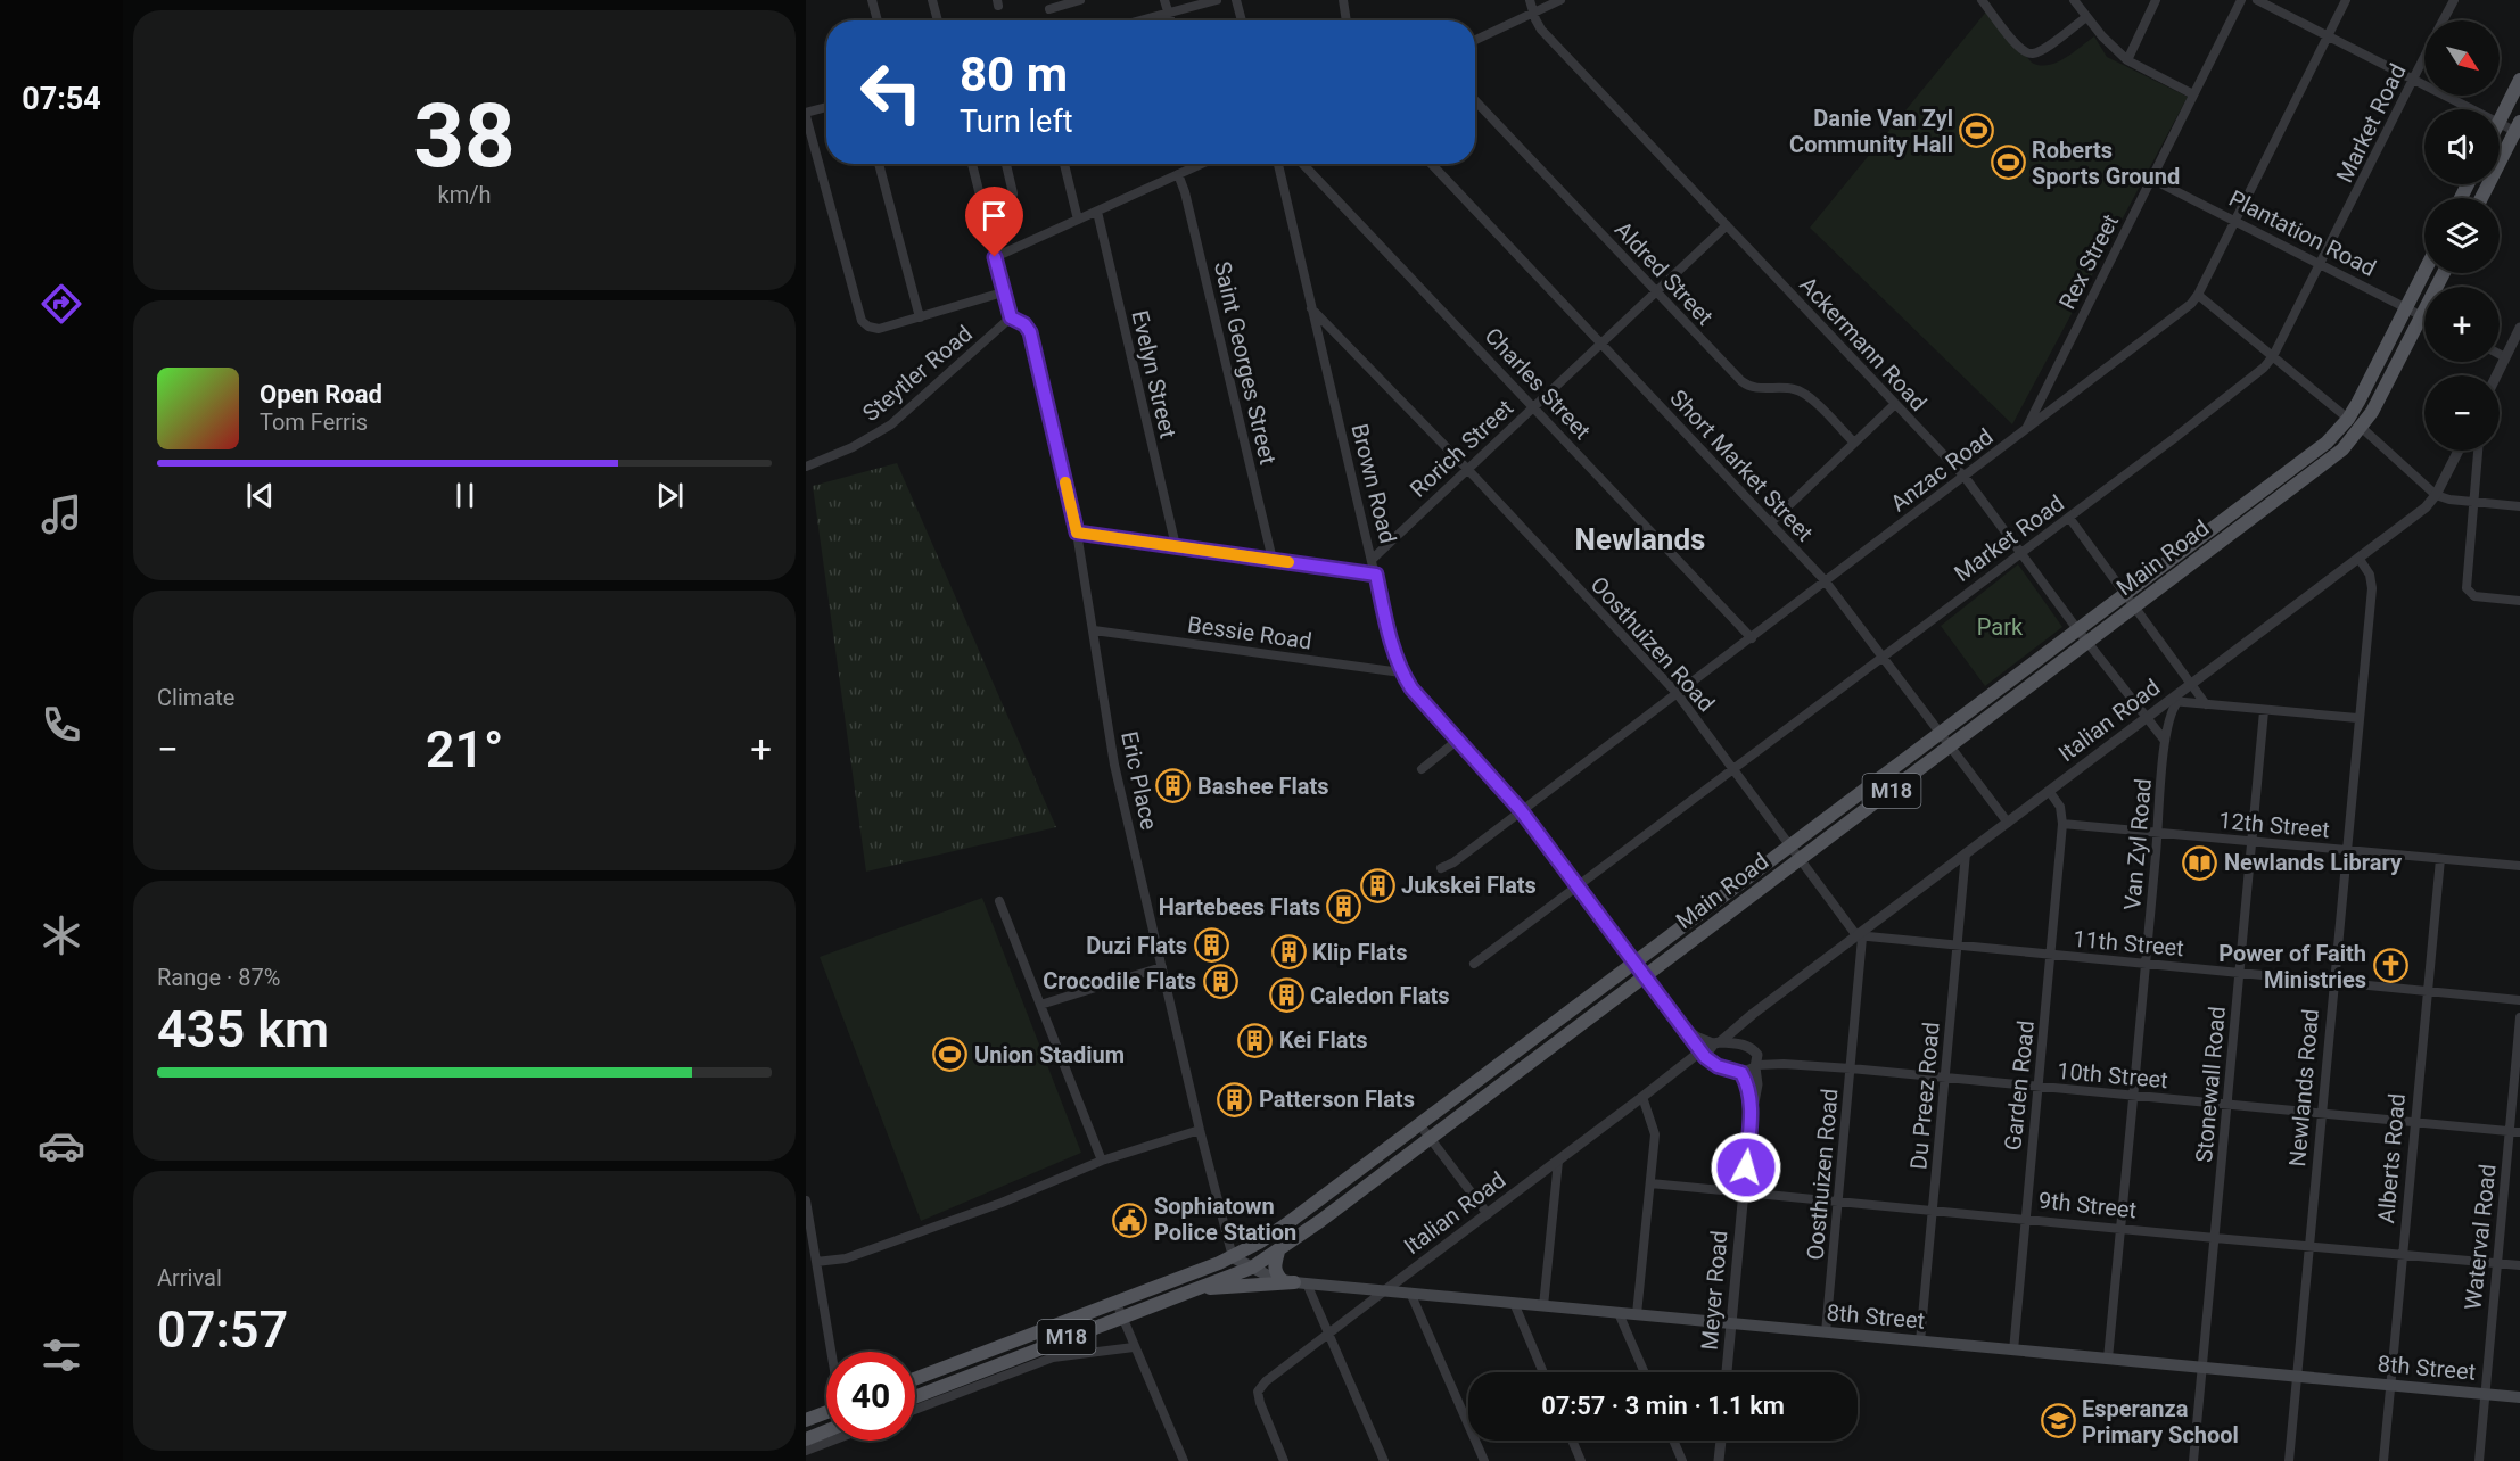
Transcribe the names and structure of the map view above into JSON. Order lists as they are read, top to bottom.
{
  "streets": {
    "main road": ["Main Road", "M18", "8th Street"],
    "street": [
      "Market Road",
      "Plantation Road",
      "Rex Street",
      "Aldred Street",
      "Ackermann Road",
      "Saint Georges Street",
      "Steytler Road",
      "Evelyn Street",
      "Charles Street",
      "Rorich Street",
      "Short Market Street",
      "Anzac Road",
      "Brown Road",
      "Bessie Road",
      "Oosthuizen Road",
      "Italian Road",
      "Eric Place",
      "12th Street",
      "Van Zyl Road",
      "11th Street",
      "10th Street",
      "Stonewall Road",
      "Garden Road",
      "Newlands Road",
      "Du Preez Road",
      "Alberts Road",
      "9th Street",
      "Waterval Road",
      "Meyer Road"
    ]
  },
  "crossings": [
    ["Market Road", "Plantation Road"],
    ["Market Road", "Ackermann Road"],
    ["Market Road", "Short Market Street"],
    ["Market Road", "Brown Road"],
    ["Market Road", "Oosthuizen Road"],
    ["Plantation Road", "Rex Street"],
    ["Plantation Road", "Anzac Road"],
    ["Plantation Road", "Main Road"],
    ["Rex Street", "Anzac Road"],
    ["Aldred Street", "Rorich Street"],
    ["Ackermann Road", "Rorich Street"],
    ["Ackermann Road", "Anzac Road"],
    ["Ackermann Road", "Main Road"],
    ["Ackermann Road", "Italian Road"],
    ["Steytler Road", "Eric Place"],
    ["Charles Street", "Rorich Street"],
    ["Charles Street", "Anzac Road"],
    ["Rorich Street", "Short Market Street"],
    ["Rorich Street", "Brown Road"],
    ["Rorich Street", "Oosthuizen Road"],
    ["Short Market Street", "Anzac Road"],
    ["Short Market Street", "Main Road"],
    ["Short Market Street", "Italian Road"],
    ["Anzac Road", "Brown Road"],
    ["Anzac Road", "Oosthuizen Road"],
    ["Brown Road", "Main Road"],
    ["Brown Road", "Bessie Road"],
    ["Brown Road", "Oosthuizen Road"],
    ["Brown Road", "Italian Road"],
    ["Main Road", "Oosthuizen Road"],
    ["Main Road", "Eric Place"],
    ["Main Road", "8th Street"],
    ["Bessie Road", "Eric Place"],
    ["Oosthuizen Road", "Italian Road"],
    ["Oosthuizen Road", "11th Street"],
    ["Oosthuizen Road", "10th Street"],
    ["Oosthuizen Road", "9th Street"],
    ["Oosthuizen Road", "8th Street"],
    ["Italian Road", "Van Zyl Road"],
    ["Italian Road", "11th Street"],
    ["Italian Road", "Newlands Road"],
    ["Italian Road", "Du Preez Road"],
    ["Italian Road", "Meyer Road"],
    ["Italian Road", "8th Street"],
    ["Eric Place", "8th Street"],
    ["12th Street", "Van Zyl Road"],
    ["12th Street", "Stonewall Road"],
    ["12th Street", "Garden Road"],
    ["12th Street", "Newlands Road"],
    ["12th Street", "Alberts Road"],
    ["Van Zyl Road", "11th Street"],
    ["Van Zyl Road", "10th Street"],
    ["Van Zyl Road", "9th Street"],
    ["Van Zyl Road", "8th Street"],
    ["11th Street", "Stonewall Road"],
    ["11th Street", "Garden Road"],
    ["11th Street", "Newlands Road"],
    ["11th Street", "Du Preez Road"],
    ["11th Street", "Alberts Road"],
    ["10th Street", "Stonewall Road"],
    ["10th Street", "Garden Road"],
    ["10th Street", "Newlands Road"],
    ["10th Street", "Du Preez Road"],
    ["10th Street", "Alberts Road"],
    ["10th Street", "Waterval Road"],
    ["10th Street", "Meyer Road"],
    ["Stonewall Road", "9th Street"],
    ["Stonewall Road", "8th Street"],
    ["Garden Road", "9th Street"],
    ["Garden Road", "8th Street"],
    ["Newlands Road", "9th Street"],
    ["Newlands Road", "8th Street"],
    ["Du Preez Road", "9th Street"],
    ["Du Preez Road", "8th Street"],
    ["Alberts Road", "9th Street"],
    ["Alberts Road", "8th Street"],
    ["9th Street", "Waterval Road"],
    ["9th Street", "Meyer Road"],
    ["Waterval Road", "8th Street"],
    ["Meyer Road", "8th Street"]
  ],
  "districts": ["Newlands"],
  "parks": ["Park"],
  "places": {
    "sports": ["Danie Van Zyl Community Hall", "Roberts Sports Ground", "Union Stadium"],
    "building": [
      "Bashee Flats",
      "Jukskei Flats",
      "Hartebees Flats",
      "Duzi Flats",
      "Klip Flats",
      "Crocodile Flats",
      "Caledon Flats",
      "Kei Flats",
      "Patterson Flats"
    ],
    "library": ["Newlands Library"],
    "church": ["Power of Faith Ministries"],
    "public building": ["Sophiatown Police Station"],
    "school or university": ["Esperanza Primary School"]
  },
  "north": "bottom right",
  "page": {
    "tabs": "07:54",
    "tile": [
      ["38", "km/h"],
      "Climate",
      ["Range · 87%", "435 km"],
      ["Arrival", "07:57"]
    ],
    "map_buttons": ["+", "−"],
    "turn": ["80 m", "Turn left"],
    "song": ["Open Road", "Tom Ferris"],
    "heat": ["−", "21°", "+"],
    "limit": "40",
    "trip": "07:57 · 3 min · 1.1 km"
  }
}
